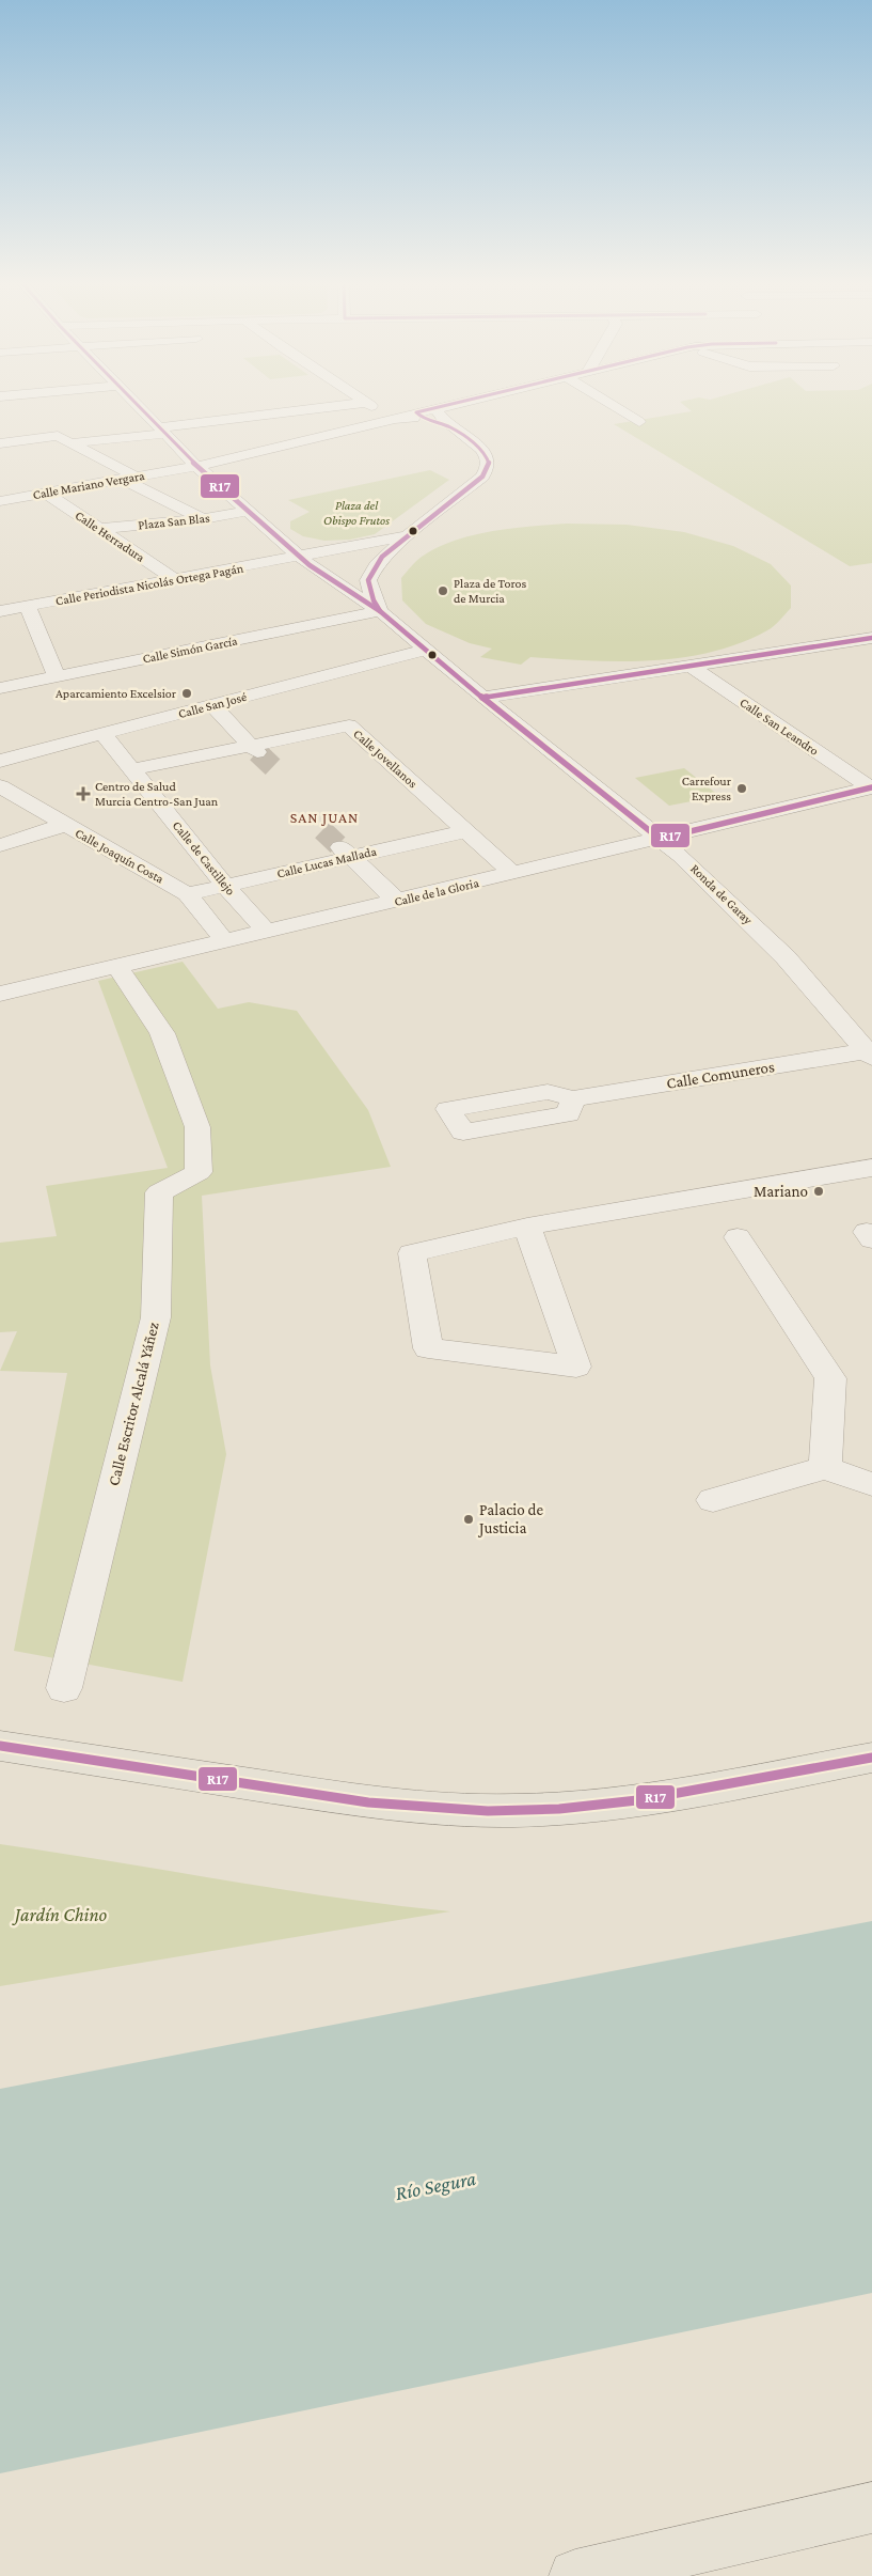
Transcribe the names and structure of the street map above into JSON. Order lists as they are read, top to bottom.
{
  "streets": {
    "street": [
      "Calle Mariano Vergara",
      "Plaza San Blas",
      "Calle Herradura",
      "Calle Periodista Nicolás Ortega Pagán",
      "Calle Simón García",
      "Calle San José",
      "Calle San Leandro",
      "Calle Jovellanos",
      "Calle Joaquín Costa",
      "Calle de Castillejo",
      "Calle Lucas Mallada",
      "Calle de la Gloria",
      "Ronda de Garay",
      "Calle Comuneros",
      "Calle Escritor Alcalá Yáñez"
    ]
  },
  "crossings": [
    ["Calle Mariano Vergara", "Calle Herradura"],
    ["Calle Mariano Vergara", "Ronda de Garay"],
    ["Plaza San Blas", "Calle Herradura"],
    ["Calle Herradura", "Calle Periodista Nicolás Ortega Pagán"],
    ["Calle Periodista Nicolás Ortega Pagán", "Ronda de Garay"],
    ["Calle Simón García", "Ronda de Garay"],
    ["Calle San José", "Calle de Castillejo"],
    ["Calle San José", "Ronda de Garay"],
    ["Calle San Leandro", "Calle de la Gloria"],
    ["Calle Jovellanos", "Calle Lucas Mallada"],
    ["Calle Jovellanos", "Calle de la Gloria"],
    ["Calle Joaquín Costa", "Calle Lucas Mallada"],
    ["Calle Joaquín Costa", "Calle de la Gloria"],
    ["Calle de Castillejo", "Calle Lucas Mallada"],
    ["Calle de Castillejo", "Calle de la Gloria"],
    ["Calle de la Gloria", "Ronda de Garay"],
    ["Calle de la Gloria", "Calle Escritor Alcalá Yáñez"],
    ["Ronda de Garay", "Calle Comuneros"]
  ],
  "districts": ["SAN JUAN"],
  "water": ["Río Segura"],
  "parks": ["Plaza del Obispo Frutos", "Jardín Chino"],
  "places": {
    "other": [
      "Plaza de Toros de Murcia",
      "Aparcamiento Excelsior",
      "Carrefour Express",
      "Mariano",
      "Palacio de Justicia"
    ],
    "health": ["Centro de Salud Murcia Centro-San Juan"]
  },
  "lines": ["transit line R17"]
}
